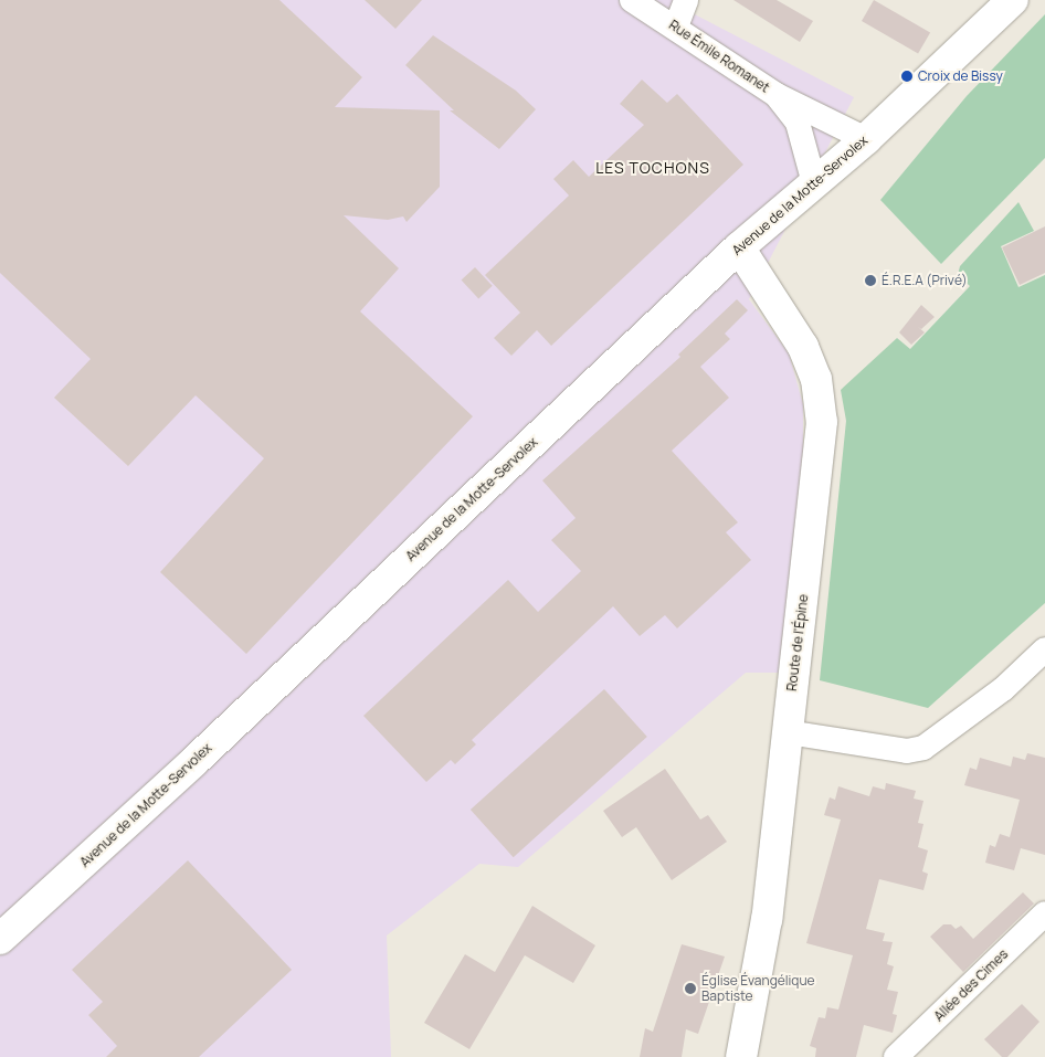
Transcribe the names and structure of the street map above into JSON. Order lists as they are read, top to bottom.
{
  "streets": {
    "main road": ["Avenue de la Motte-Servolex", "Route de l'Épine"],
    "street": ["Rue Émile Romanet", "Allée des Cimes"]
  },
  "crossings": [
    ["Rue Émile Romanet", "Avenue de la Motte-Servolex"],
    ["Avenue de la Motte-Servolex", "Route de l'Épine"]
  ],
  "districts": ["LES TOCHONS"],
  "places": ["Croix de Bissy", "É.R.E.A (Privé)", "Église Évangélique Baptiste"]
}
